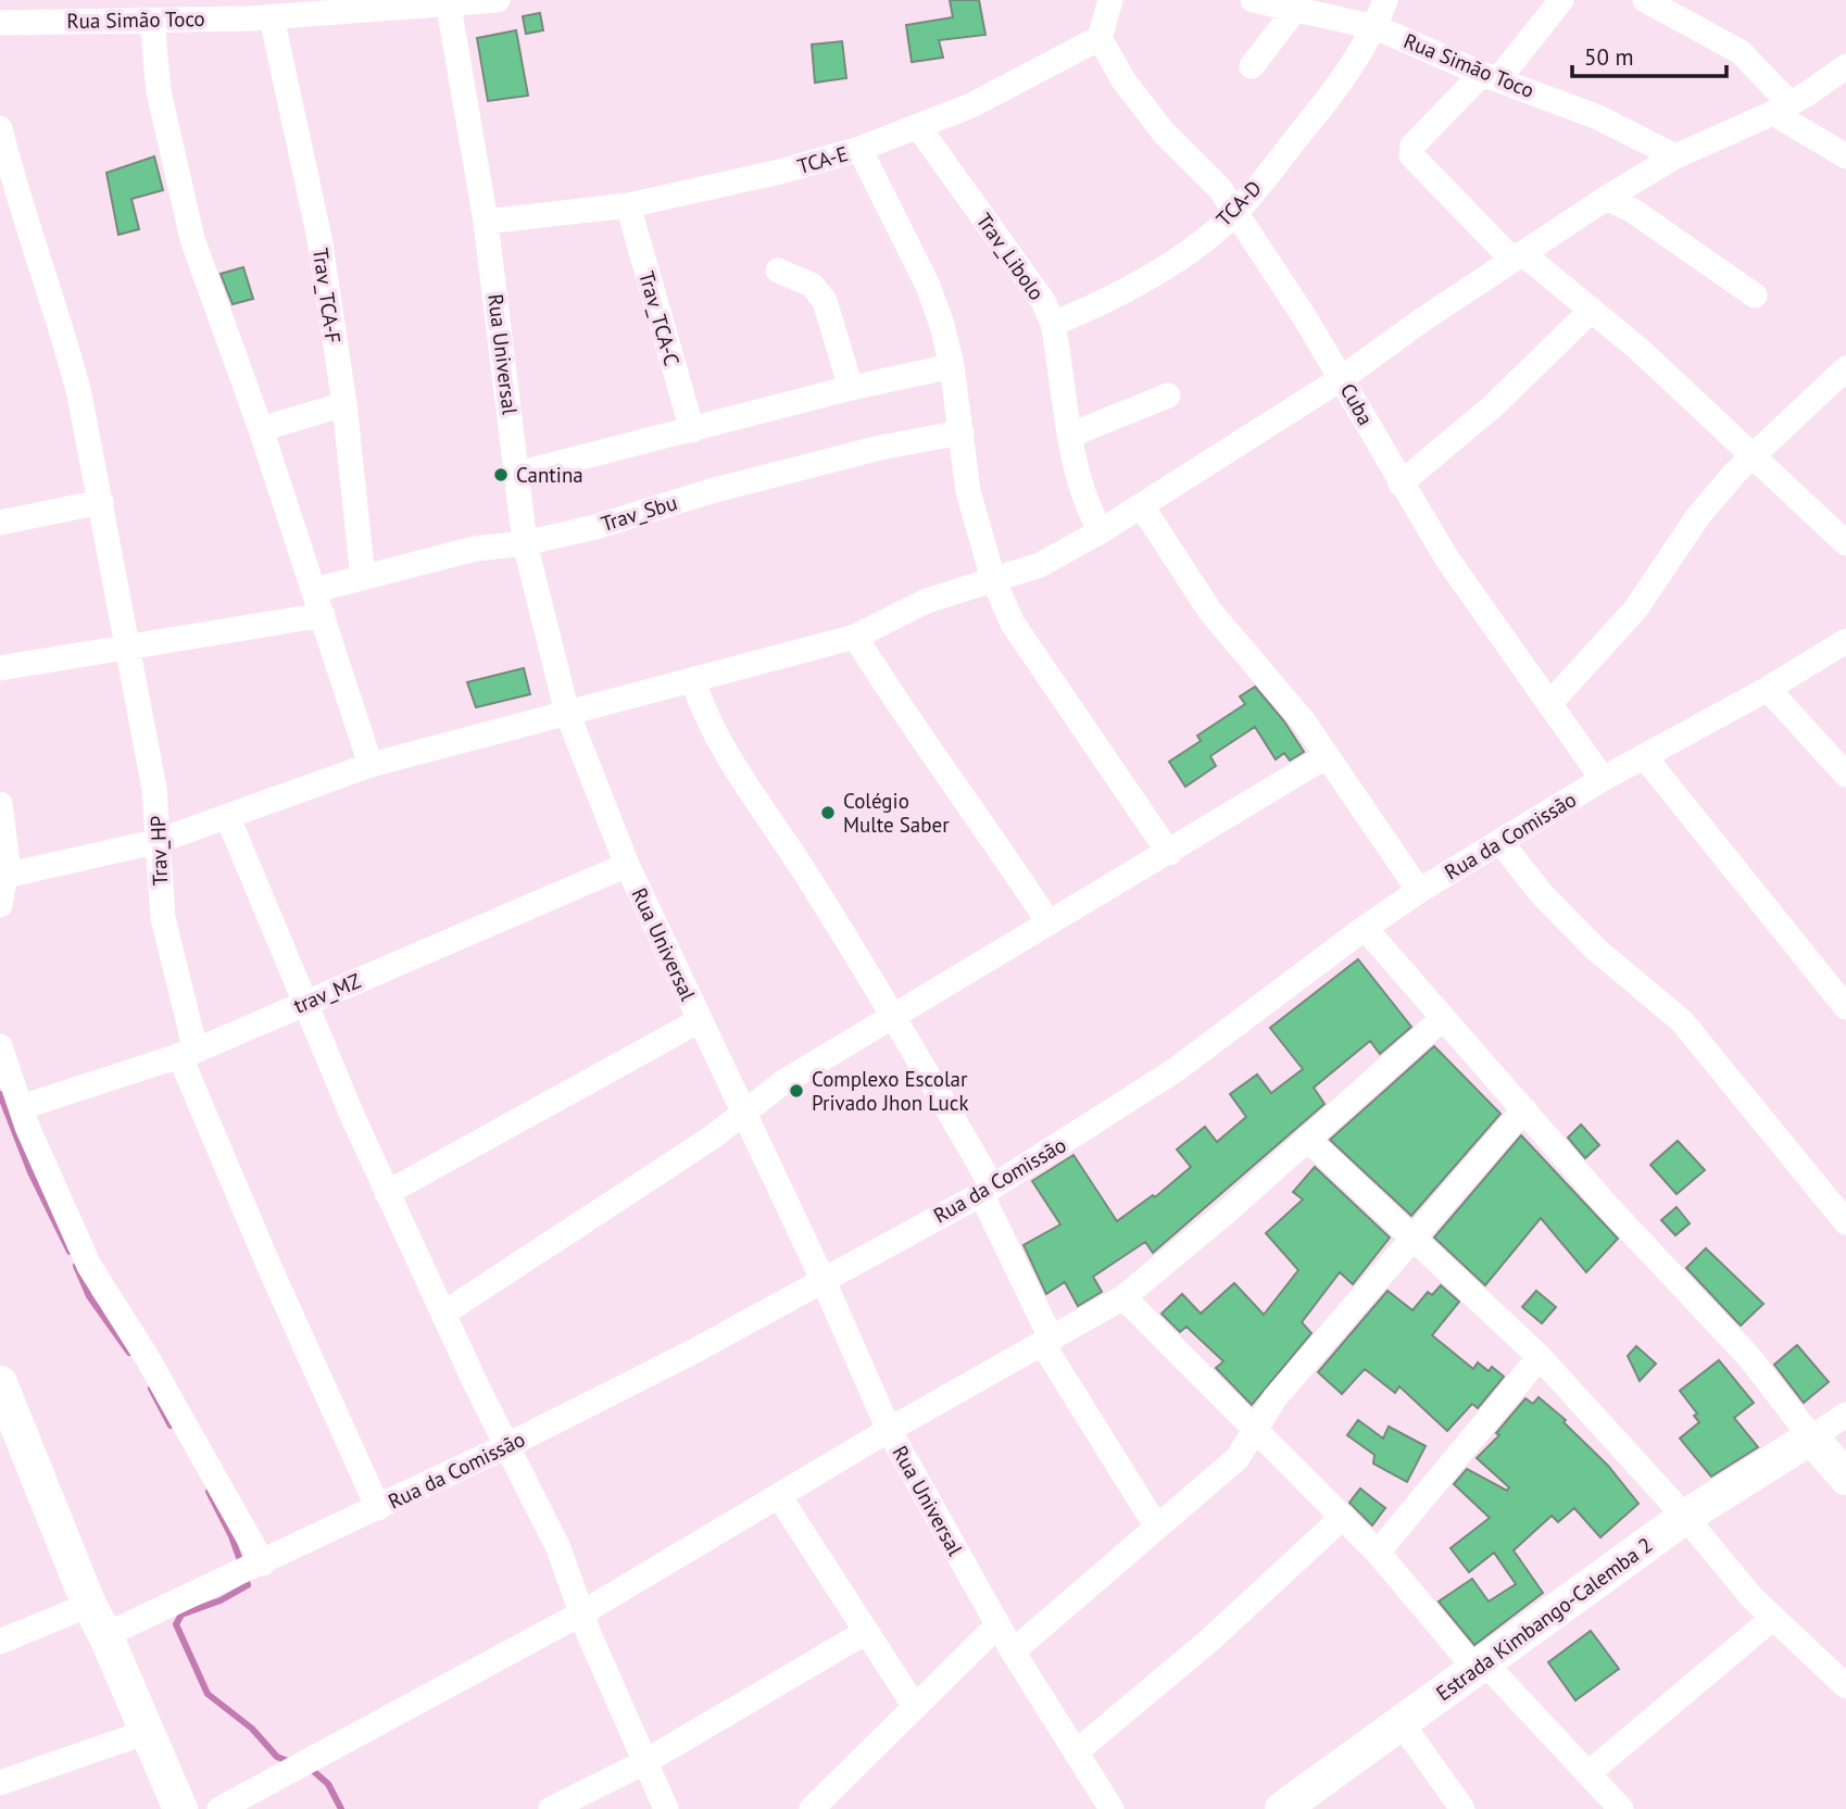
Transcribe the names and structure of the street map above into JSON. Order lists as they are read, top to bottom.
{
  "streets": {
    "main road": ["Estrada Kimbango-Calemba 2"],
    "street": [
      "Rua Simão Toco",
      "TCA-E",
      "TCA-D",
      "Trav_Libolo",
      "Trav_TCA-F",
      "Trav_TCA-C",
      "Rua Universal",
      "Cuba",
      "Trav_Sbu",
      "Rua da Comissão",
      "Trav_HP",
      "trav_MZ"
    ]
  },
  "crossings": [
    ["Rua Simão Toco", "TCA-D"],
    ["Rua Simão Toco", "Trav_TCA-F"],
    ["Rua Simão Toco", "Rua Universal"],
    ["TCA-E", "Trav_Libolo"],
    ["TCA-E", "Trav_TCA-C"],
    ["TCA-E", "Rua Universal"],
    ["TCA-E", "Cuba"],
    ["TCA-D", "Trav_Libolo"],
    ["TCA-D", "Cuba"],
    ["Trav_TCA-F", "Trav_Sbu"],
    ["Rua Universal", "Trav_Sbu"],
    ["Rua Universal", "Rua da Comissão"],
    ["Rua Universal", "trav_MZ"],
    ["Cuba", "Rua da Comissão"],
    ["Rua da Comissão", "Trav_HP"],
    ["Trav_HP", "trav_MZ"]
  ],
  "places": ["Cantina", "Colégio Multe Saber", "Complexo Escolar Privado Jhon Luck"],
  "scale_bar": "50 m"
}
